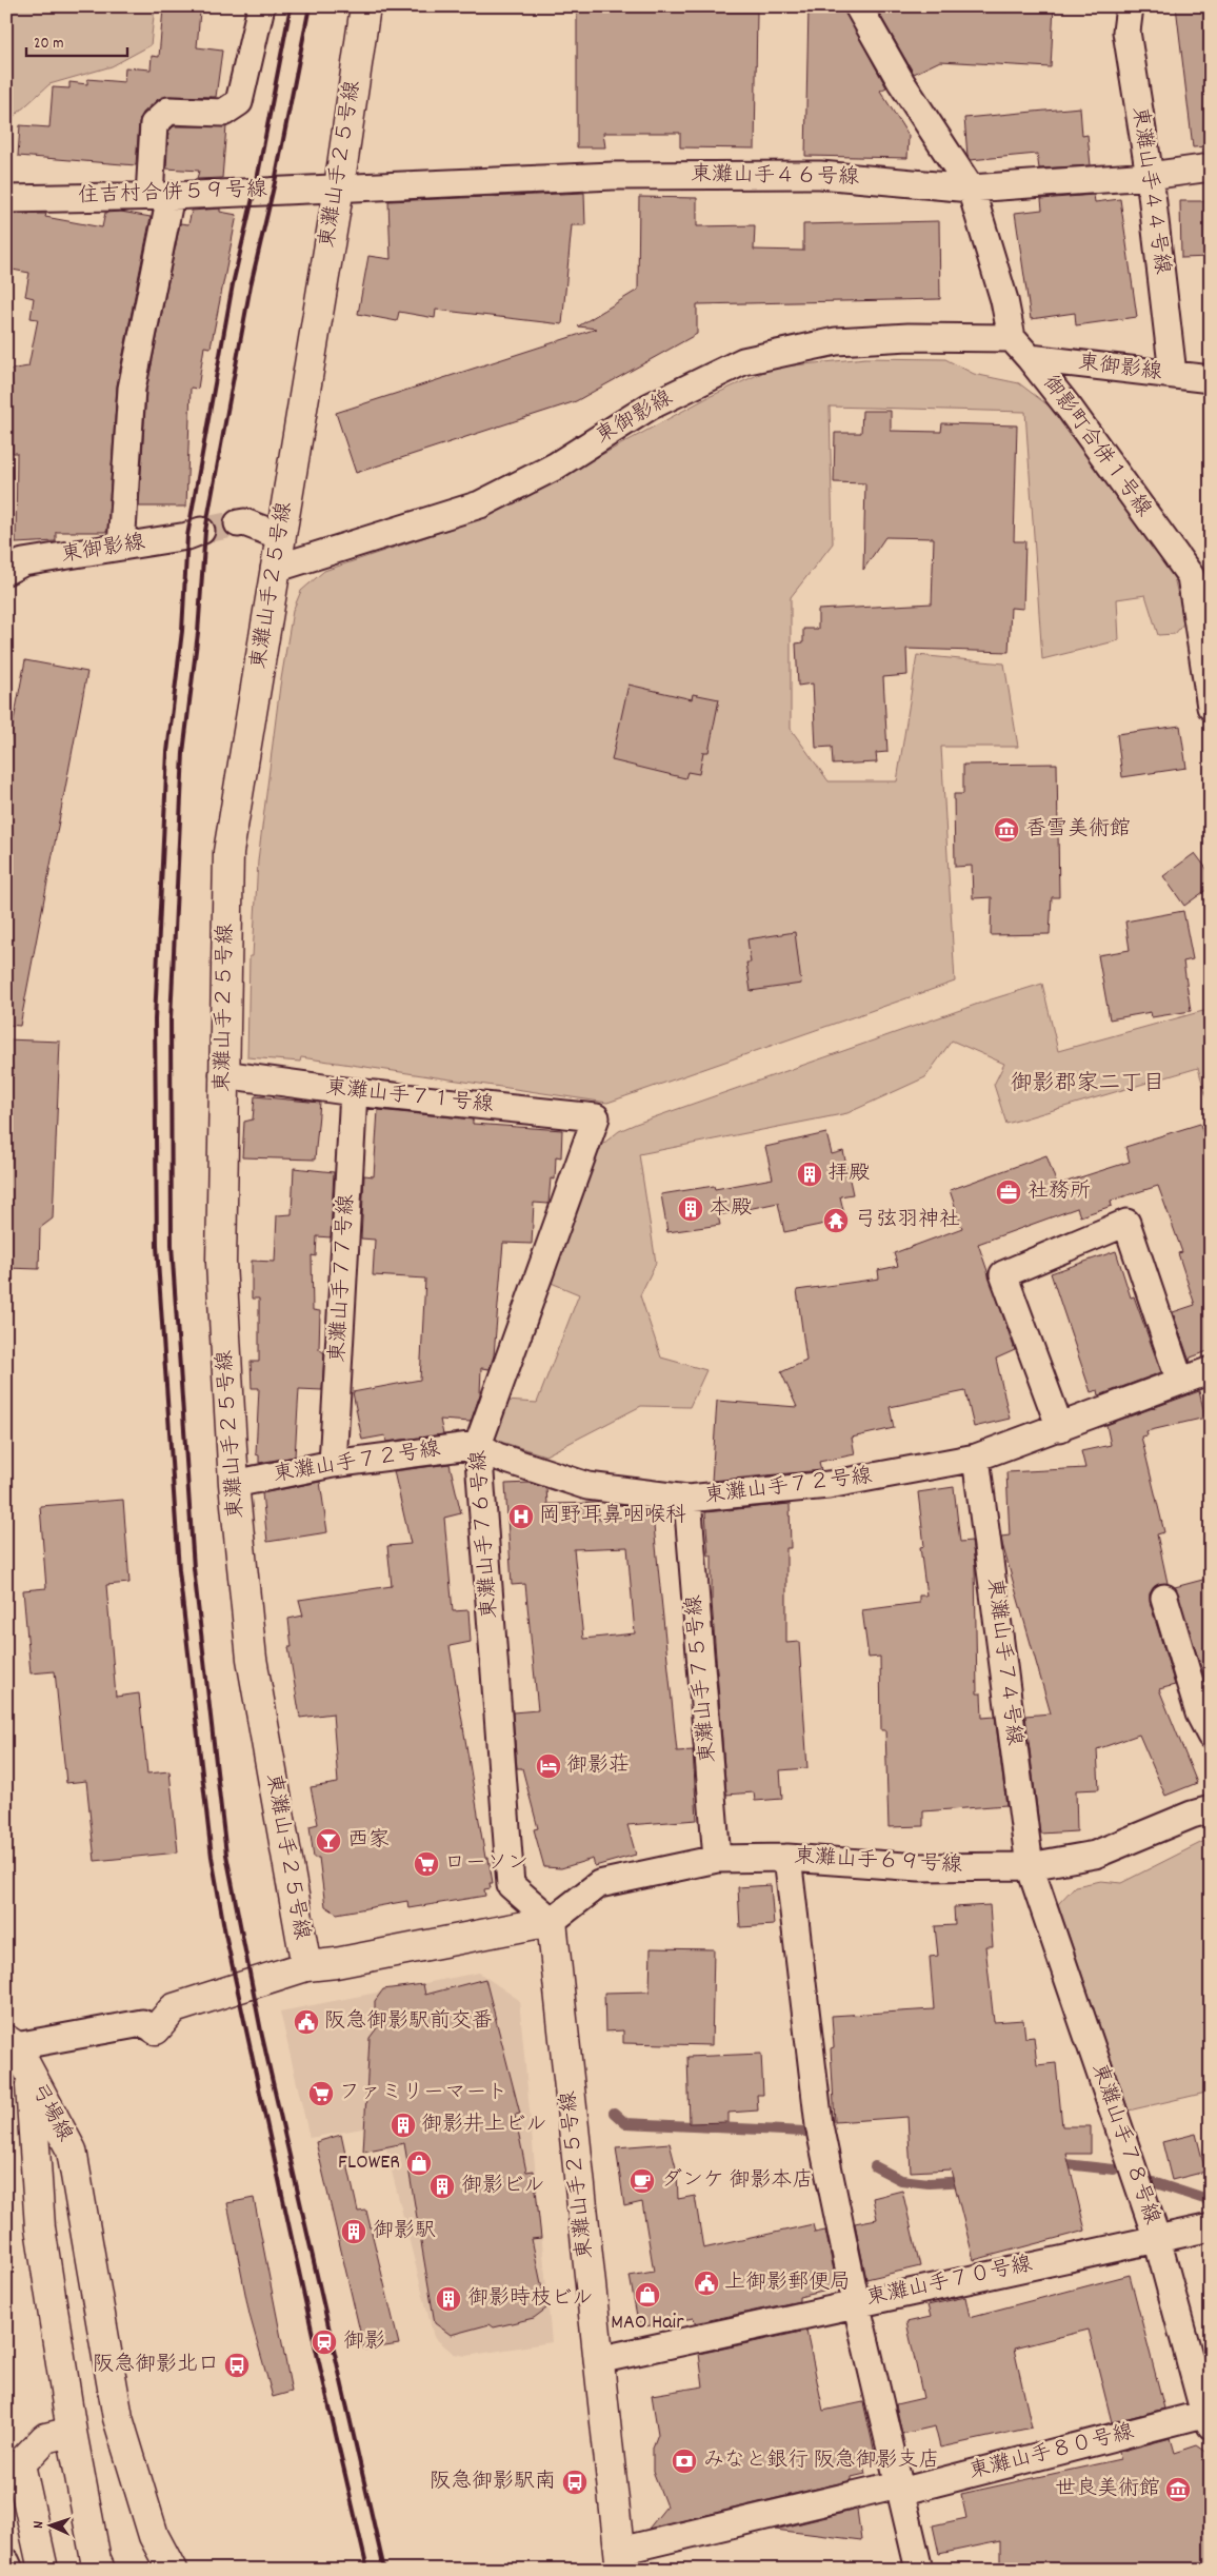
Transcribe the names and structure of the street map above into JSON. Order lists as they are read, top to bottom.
{
  "streets": {
    "street": [
      "東灘山手２５号線",
      "東灘山手４６号線",
      "東灘山手４４号線",
      "住吉村合併５９号線",
      "東御影線",
      "御影町合併１号線",
      "東灘山手７１号線",
      "東灘山手７７号線",
      "東灘山手７２号線",
      "東灘山手７６号線",
      "東灘山手７４号線",
      "東灘山手７５号線",
      "東灘山手６９号線",
      "弓場線",
      "東灘山手７８号線",
      "東灘山手７０号線",
      "東灘山手８０号線"
    ]
  },
  "crossings": [
    ["東灘山手２５号線", "東灘山手４６号線"],
    ["東灘山手２５号線", "住吉村合併５９号線"],
    ["東灘山手２５号線", "東御影線"],
    ["東灘山手２５号線", "東灘山手７１号線"],
    ["東灘山手２５号線", "東灘山手７２号線"],
    ["東灘山手２５号線", "東灘山手７６号線"],
    ["東灘山手２５号線", "東灘山手６９号線"],
    ["東灘山手２５号線", "東灘山手７０号線"],
    ["東灘山手２５号線", "東灘山手８０号線"],
    ["東灘山手４６号線", "東灘山手４４号線"],
    ["東灘山手４６号線", "住吉村合併５９号線"],
    ["東灘山手４４号線", "東御影線"],
    ["東御影線", "御影町合併１号線"],
    ["東灘山手７１号線", "東灘山手７７号線"],
    ["東灘山手７１号線", "東灘山手７６号線"],
    ["東灘山手７７号線", "東灘山手７２号線"],
    ["東灘山手７２号線", "東灘山手７６号線"],
    ["東灘山手７２号線", "東灘山手７４号線"],
    ["東灘山手７２号線", "東灘山手７５号線"],
    ["東灘山手７６号線", "東灘山手６９号線"],
    ["東灘山手７４号線", "東灘山手６９号線"],
    ["東灘山手７４号線", "東灘山手７８号線"],
    ["東灘山手７５号線", "東灘山手６９号線"],
    ["東灘山手６９号線", "東灘山手７８号線"],
    ["東灘山手７８号線", "東灘山手７０号線"],
    ["東灘山手７８号線", "東灘山手８０号線"]
  ],
  "districts": ["御影郡家二丁目"],
  "places": {
    "museum": ["香雪美術館", "世良美術館"],
    "building": [
      "拝殿",
      "本殿",
      "御影井上ビル",
      "御影ビル",
      "御影駅",
      "御影時枝ビル"
    ],
    "office": ["社務所"],
    "temple": ["弓弦羽神社"],
    "hospital": ["岡野耳鼻咽喉科"],
    "hotel": ["御影荘"],
    "bar": ["西家"],
    "supermarket": ["ローソン", "ファミリーマート"],
    "public building": ["阪急御影駅前交番", "上御影郵便局"],
    "shop": ["FLOWER", "MAO Hair"],
    "cafe": ["ダンケ 御影本店"],
    "station": ["御影"],
    "bus stop": ["阪急御影北口", "阪急御影駅南"],
    "bank": ["みなと銀行 阪急御影支店"]
  },
  "scale_bar": "20 m",
  "north": "left"
}
